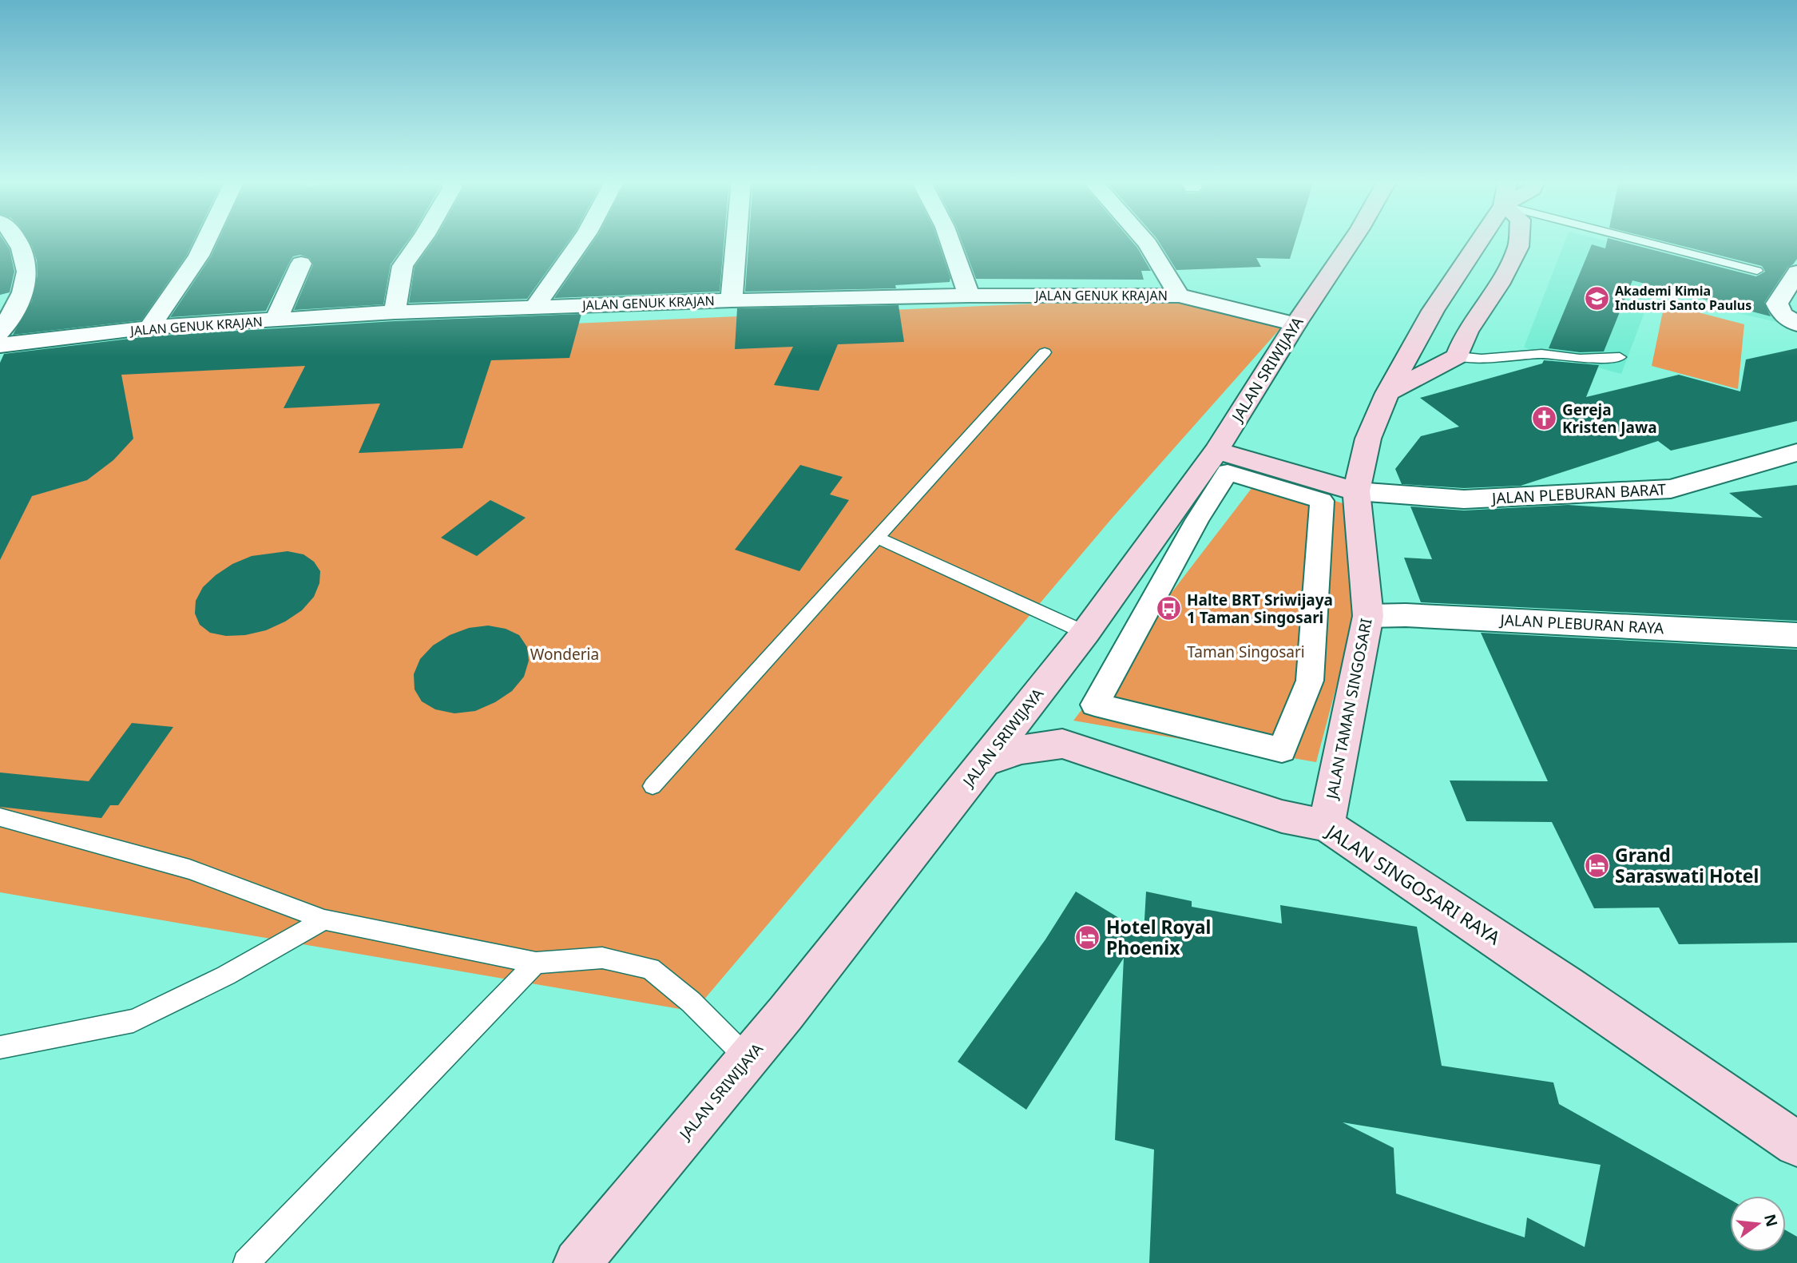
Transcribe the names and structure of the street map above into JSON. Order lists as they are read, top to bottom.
{
  "streets": {
    "main road": ["JALAN SRIWIJAYA", "JALAN TAMAN SINGOSARI", "JALAN SINGOSARI RAYA"],
    "street": ["JALAN GENUK KRAJAN", "JALAN PLEBURAN BARAT", "JALAN PLEBURAN RAYA"]
  },
  "crossings": [
    ["JALAN GENUK KRAJAN", "JALAN SRIWIJAYA"],
    ["JALAN SRIWIJAYA", "JALAN SINGOSARI RAYA"],
    ["JALAN PLEBURAN BARAT", "JALAN TAMAN SINGOSARI"],
    ["JALAN PLEBURAN RAYA", "JALAN TAMAN SINGOSARI"],
    ["JALAN TAMAN SINGOSARI", "JALAN SINGOSARI RAYA"]
  ],
  "parks": ["Taman Singosari", "Wonderia"],
  "places": {
    "school or university": ["Akademi Kimia Industri Santo Paulus"],
    "church": ["Gereja Kristen Jawa"],
    "bus stop": ["Halte BRT Sriwijaya 1 Taman Singosari"],
    "hotel": ["Grand Saraswati Hotel", "Hotel Royal Phoenix"]
  },
  "north": "right"
}
